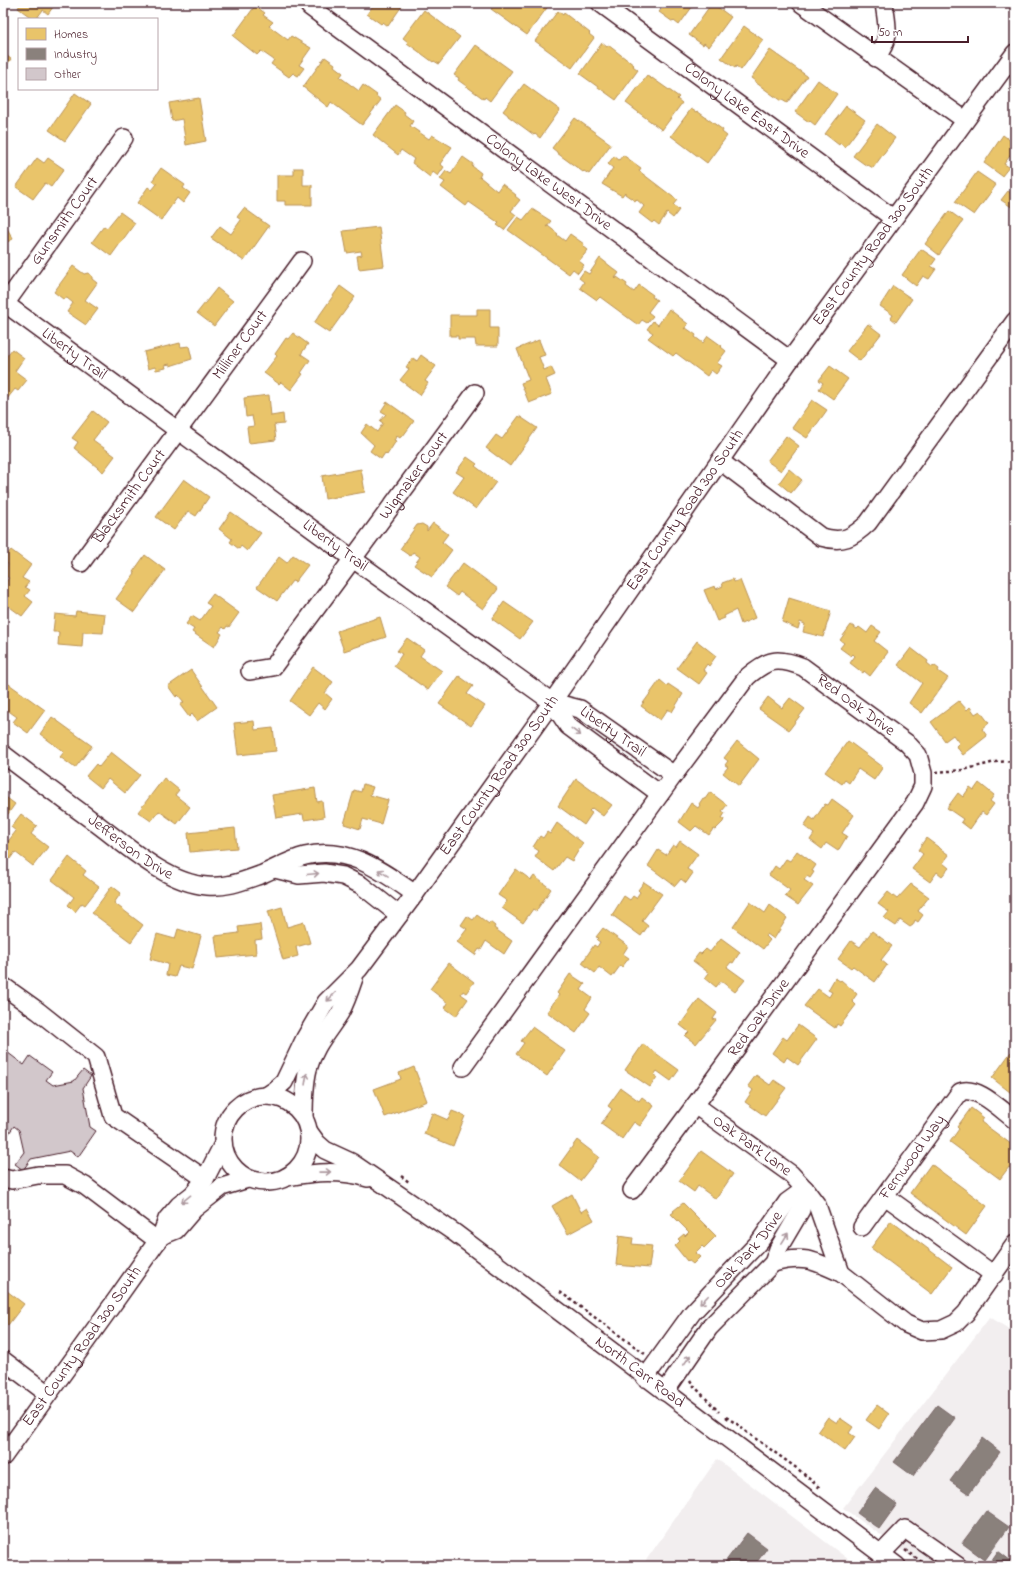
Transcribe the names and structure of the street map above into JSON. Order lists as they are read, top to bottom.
{
  "streets": {
    "street": [
      "Colony Lake East Drive",
      "Colony Lake West Drive",
      "Gunsmith Court",
      "East County Road 300 South",
      "Milliner Court",
      "Liberty Trail",
      "Wigmaker Court",
      "Blacksmith Court",
      "Red Oak Drive",
      "Jefferson Drive",
      "Oak Park Lane",
      "Fernwood Way",
      "Oak Park Drive",
      "North Carr Road"
    ]
  },
  "crossings": [
    ["Colony Lake East Drive", "East County Road 300 South"],
    ["Colony Lake West Drive", "East County Road 300 South"],
    ["Gunsmith Court", "Liberty Trail"],
    ["East County Road 300 South", "Liberty Trail"],
    ["East County Road 300 South", "Jefferson Drive"],
    ["East County Road 300 South", "North Carr Road"],
    ["Milliner Court", "Liberty Trail"],
    ["Milliner Court", "Blacksmith Court"],
    ["Liberty Trail", "Wigmaker Court"],
    ["Liberty Trail", "Blacksmith Court"],
    ["Liberty Trail", "Red Oak Drive"],
    ["Red Oak Drive", "Oak Park Lane"],
    ["Oak Park Lane", "Oak Park Drive"],
    ["Oak Park Drive", "North Carr Road"]
  ],
  "legend": ["Homes", "Industry", "Other"],
  "scale_bar": "50 m"
}
